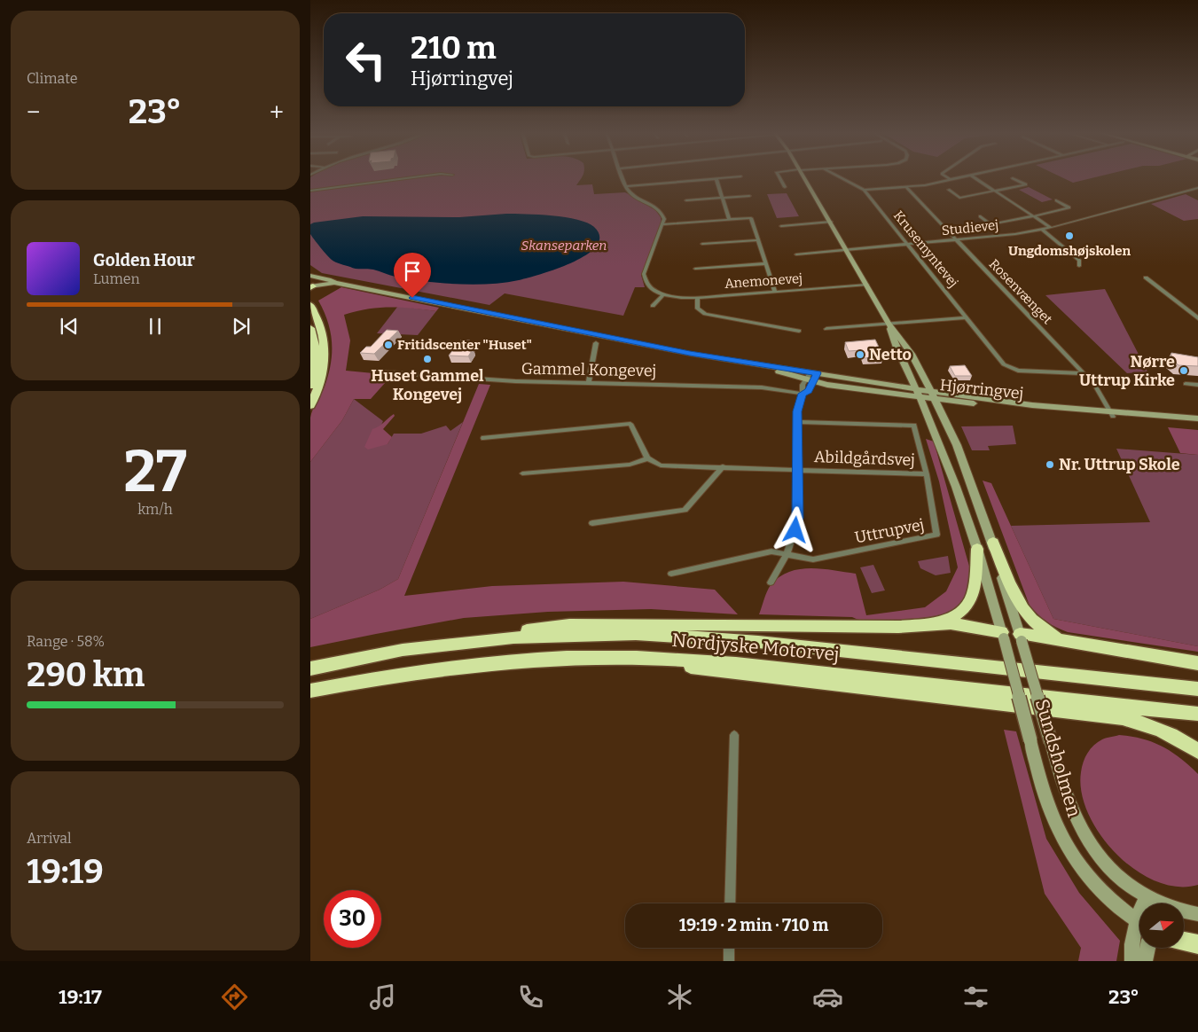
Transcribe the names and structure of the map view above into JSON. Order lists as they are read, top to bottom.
{
  "streets": {
    "highway": ["Nordjyske Motorvej"],
    "street": [
      "Studievej",
      "Krusemyntevej",
      "Anemonevej",
      "Rosenvænget",
      "Gammel Kongevej",
      "Hjørringvej",
      "Abildgårdsvej",
      "Uttrupvej",
      "Sundsholmen"
    ]
  },
  "crossings": [
    ["Studievej", "Krusemyntevej"],
    ["Studievej", "Rosenvænget"],
    ["Krusemyntevej", "Rosenvænget"],
    ["Rosenvænget", "Hjørringvej"],
    ["Hjørringvej", "Sundsholmen"],
    ["Abildgårdsvej", "Uttrupvej"]
  ],
  "parks": ["Skanseparken"],
  "places": [
    "Ungdomshøjskolen",
    "Fritidscenter \"Huset\"",
    "Netto",
    "Huset Gammel Kongevej",
    "Nørre Uttrup Kirke",
    "Nr. Uttrup Skole"
  ],
  "north": "right",
  "page": {
    "tile": [
      "Climate",
      ["27", "km/h"],
      ["Range · 58%", "290 km"],
      ["Arrival", "19:19"]
    ],
    "turn": ["210 m", "Hjørringvej"],
    "heat": ["−", "23°", "+"],
    "song": ["Golden Hour", "Lumen"],
    "limit": "30",
    "trip": "19:19 · 2 min · 710 m",
    "tabs": ["19:17", "23°"]
  }
}
